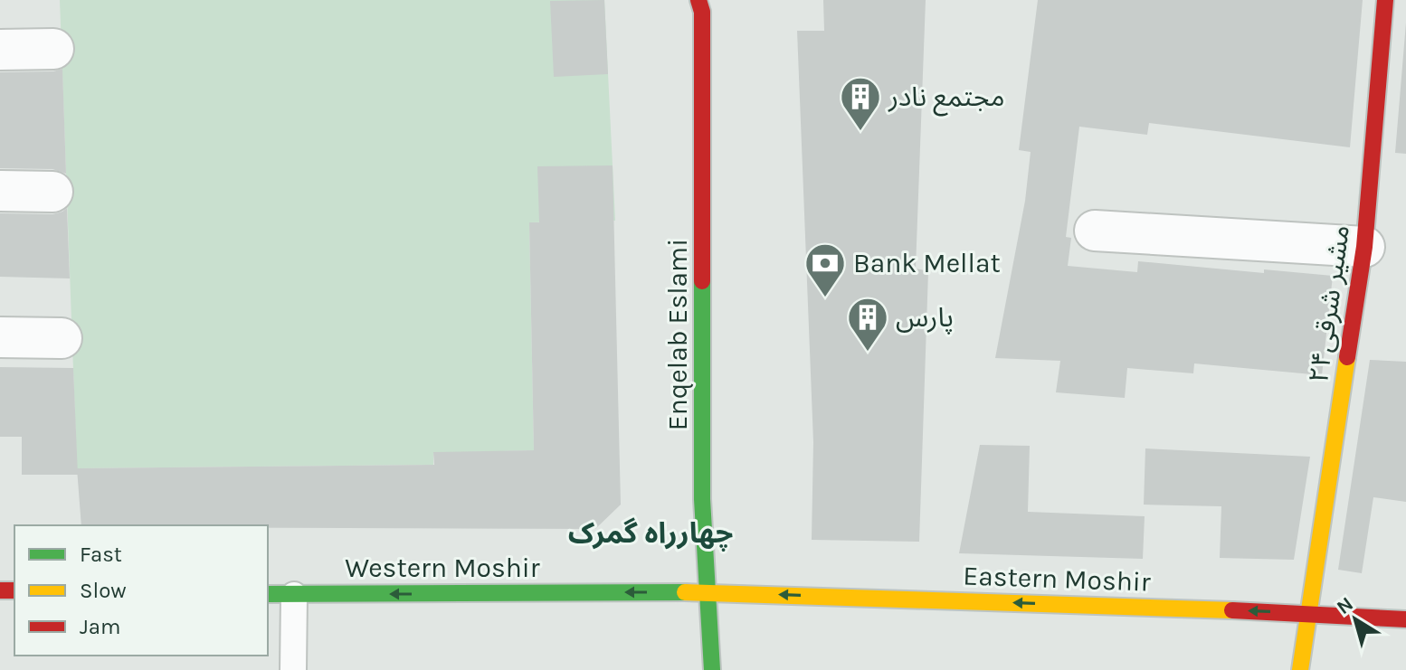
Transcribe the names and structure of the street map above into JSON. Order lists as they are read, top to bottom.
{
  "streets": {
    "main road": [
      "مشیر شرقی۲۴",
      "Enqelab Eslami",
      "Western Moshir",
      "Eastern Moshir"
    ]
  },
  "crossings": [
    ["مشیر شرقی۲۴", "Eastern Moshir"],
    ["Enqelab Eslami", "Western Moshir"],
    ["Enqelab Eslami", "Eastern Moshir"],
    ["Western Moshir", "Eastern Moshir"]
  ],
  "one_way": ["Western Moshir", "Eastern Moshir"],
  "districts": ["چهارراه گمرک"],
  "places": {
    "building": ["مجتمع نادر", "پارس"],
    "bank": ["Bank Mellat"]
  },
  "legend": ["Fast", "Slow", "Jam"],
  "north": "top left"
}
